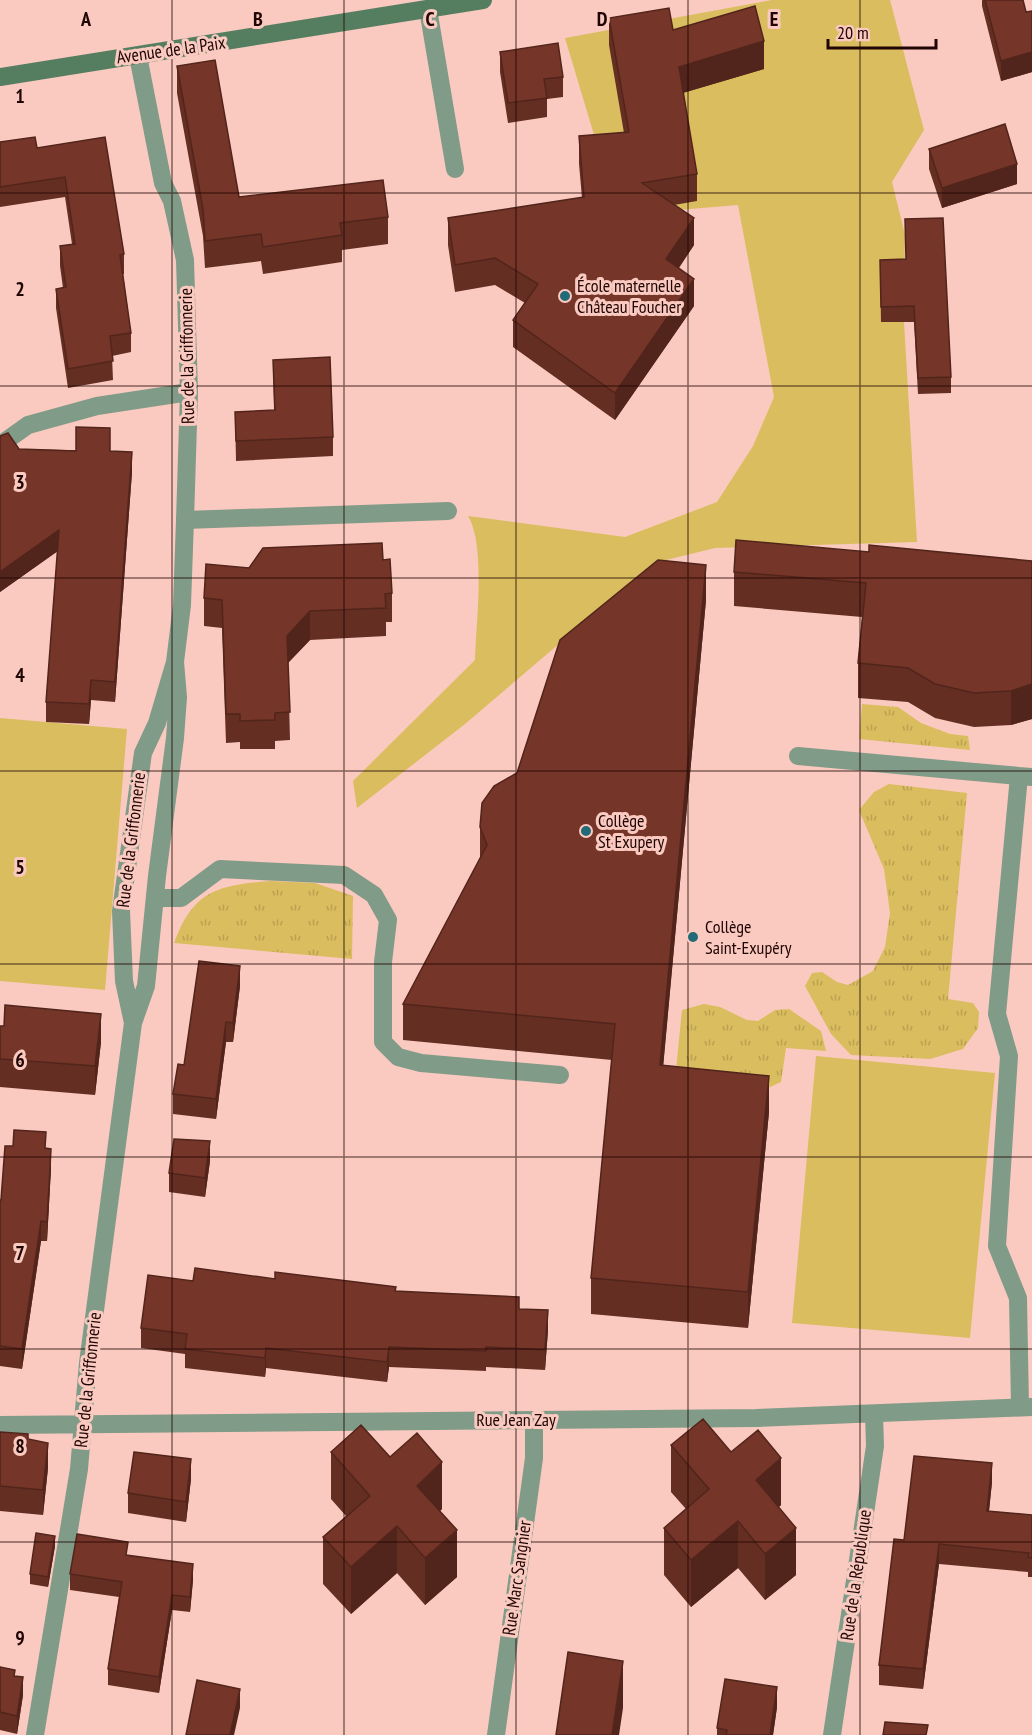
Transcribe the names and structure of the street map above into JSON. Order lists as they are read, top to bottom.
{
  "streets": {
    "main road": ["Avenue de la Paix"],
    "street": [
      "Rue de la Griffonnerie",
      "Rue Jean Zay",
      "Rue de la République",
      "Rue Marc Sangnier"
    ]
  },
  "crossings": [
    ["Avenue de la Paix", "Rue de la Griffonnerie"],
    ["Rue de la Griffonnerie", "Rue Jean Zay"],
    ["Rue Jean Zay", "Rue de la République"],
    ["Rue Jean Zay", "Rue Marc Sangnier"]
  ],
  "places": ["École maternelle Château Foucher", "Collège St Exupery", "Collège Saint-Exupéry"],
  "scale_bar": "20 m",
  "grid": {
    "columns": [
      "A",
      "B",
      "C",
      "D",
      "E"
    ],
    "rows": [
      "1",
      "2",
      "3",
      "4",
      "5",
      "6",
      "7",
      "8",
      "9"
    ]
  }
}
